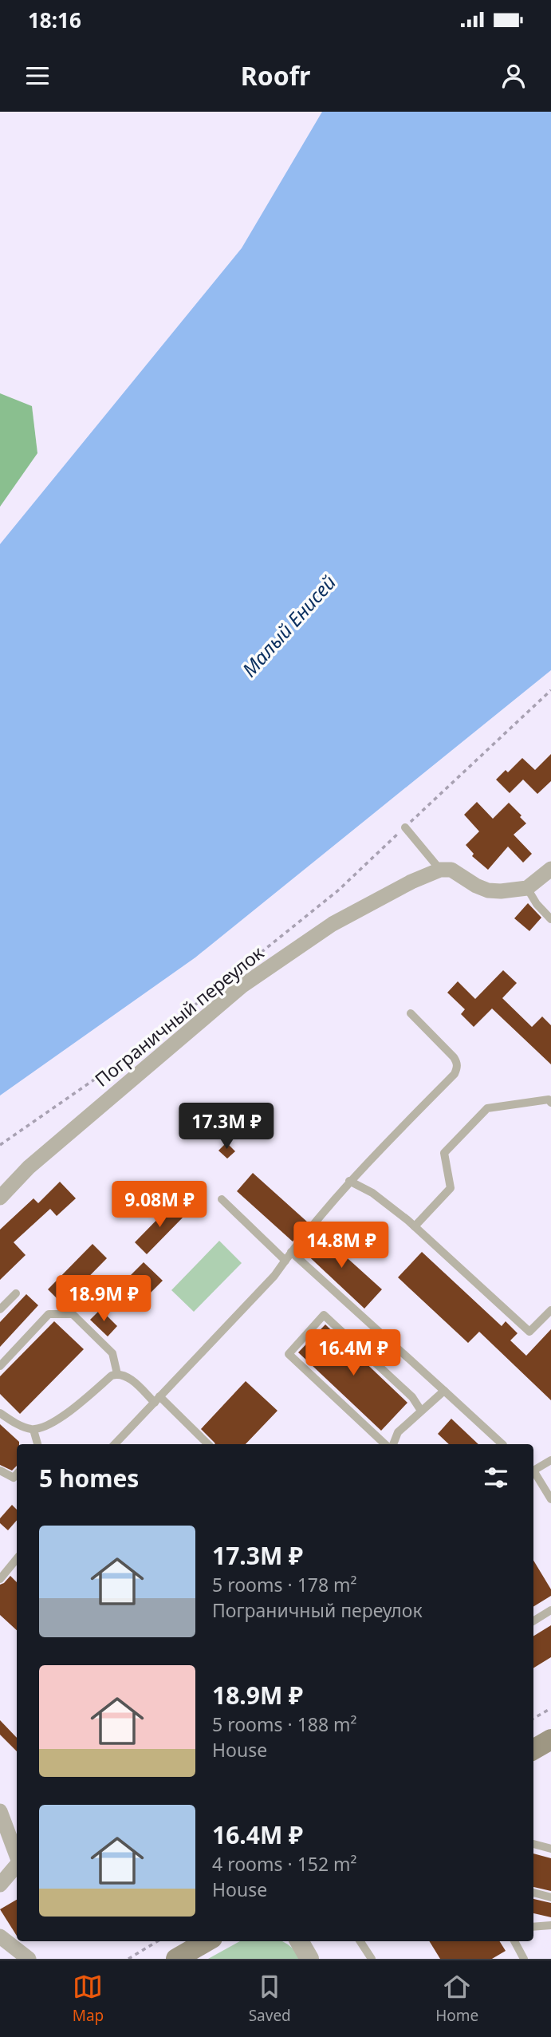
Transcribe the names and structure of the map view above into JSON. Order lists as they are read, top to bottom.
{
  "streets": {
    "street": ["Пограничный переулок"]
  },
  "water": ["Малый Енисей"],
  "page": {
    "status": "18:16",
    "header": "Roofr",
    "price": [
      "17.3M ₽",
      "9.08M ₽",
      "14.8M ₽",
      "18.9M ₽",
      "16.4M ₽"
    ],
    "heading": "5 homes",
    "list": [
      {
        "name": "17.3M ₽",
        "note": "5 rooms · 178 m² · Пограничный переулок"
      },
      {
        "name": "18.9M ₽",
        "note": "5 rooms · 188 m² · House"
      },
      {
        "name": "16.4M ₽",
        "note": "4 rooms · 152 m² · House"
      }
    ],
    "tabs": ["Map", "Saved", "Home"]
  }
}
